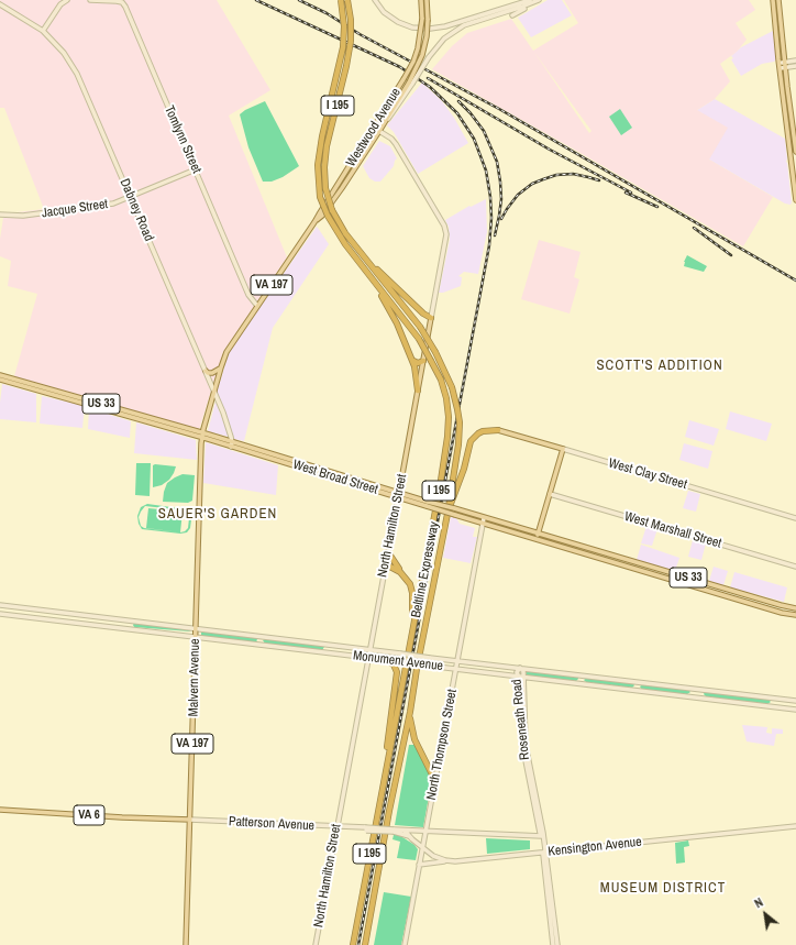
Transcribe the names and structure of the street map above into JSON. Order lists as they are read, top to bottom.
{
  "streets": {
    "highway": ["I 195", "Beltline Expressway"],
    "main road": [
      "Westwood Avenue",
      "VA 197",
      "US 33",
      "West Clay Street",
      "West Broad Street",
      "North Hamilton Street",
      "Malvern Avenue",
      "VA 6",
      "Patterson Avenue"
    ],
    "street": [
      "Tomlynn Street",
      "Jacque Street",
      "Dabney Road",
      "West Marshall Street",
      "Monument Avenue",
      "Roseneath Road",
      "North Thompson Street",
      "Kensington Avenue"
    ]
  },
  "crossings": [
    ["Westwood Avenue", "Tomlynn Street"],
    ["Westwood Avenue", "Dabney Road"],
    ["Westwood Avenue", "VA 197"],
    ["Westwood Avenue", "West Broad Street"],
    ["Westwood Avenue", "North Hamilton Street"],
    ["Westwood Avenue", "Malvern Avenue"],
    ["Tomlynn Street", "Jacque Street"],
    ["Jacque Street", "Dabney Road"],
    ["Dabney Road", "West Broad Street"],
    ["West Broad Street", "North Hamilton Street"],
    ["West Broad Street", "Malvern Avenue"],
    ["West Broad Street", "North Thompson Street"],
    ["North Hamilton Street", "Monument Avenue"],
    ["North Hamilton Street", "Patterson Avenue"],
    ["Monument Avenue", "Malvern Avenue"],
    ["Monument Avenue", "Roseneath Road"],
    ["Monument Avenue", "North Thompson Street"],
    ["Malvern Avenue", "Patterson Avenue"],
    ["Roseneath Road", "Patterson Avenue"],
    ["Roseneath Road", "Kensington Avenue"],
    ["North Thompson Street", "Patterson Avenue"],
    ["North Thompson Street", "Kensington Avenue"],
    ["Patterson Avenue", "Kensington Avenue"]
  ],
  "districts": ["SCOTT'S ADDITION", "SAUER'S GARDEN", "MUSEUM DISTRICT"],
  "north": "top left"
}
